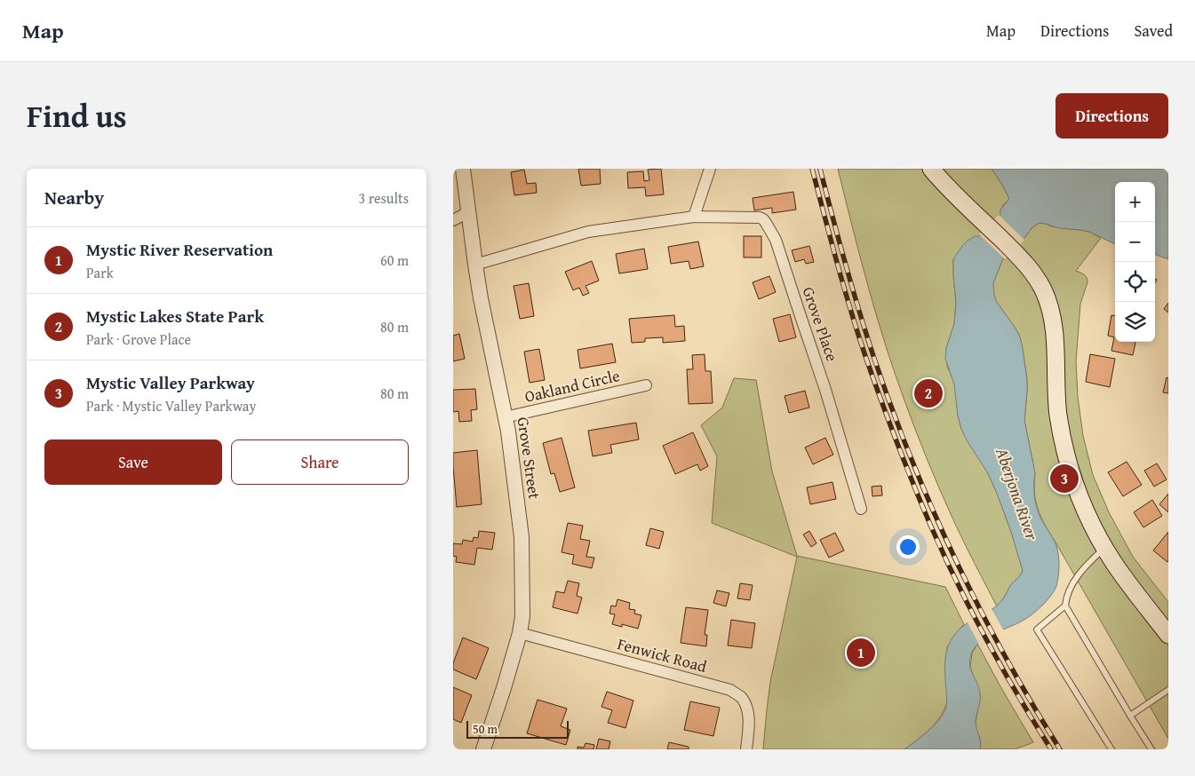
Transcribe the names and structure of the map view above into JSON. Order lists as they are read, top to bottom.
{
  "streets": {
    "street": [
      "Grove Place",
      "Oakland Circle",
      "Grove Street",
      "Fenwick Road"
    ]
  },
  "crossings": [
    ["Grove Place", "Grove Street"],
    ["Oakland Circle", "Grove Street"],
    ["Grove Street", "Fenwick Road"]
  ],
  "water": ["Aberjona River"],
  "scale_bar": "50 m",
  "page": {
    "header": "Map",
    "nav": ["Map", "Directions", "Saved"],
    "title": "Find us",
    "buttons": [
      "Directions",
      ["Save", "Share"]
    ],
    "heading": ["Nearby", "3 results"],
    "map_buttons": ["+", "−"],
    "list": [
      {
        "mark": "1",
        "name": "Mystic River Reservation",
        "note": "Park",
        "value": "60 m"
      },
      {
        "mark": "2",
        "name": "Mystic Lakes State Park",
        "note": "Park · Grove Place",
        "value": "80 m"
      },
      {
        "mark": "3",
        "name": "Mystic Valley Parkway",
        "note": "Park · Mystic Valley Parkway",
        "value": "80 m"
      }
    ],
    "pins": ["2", "3", "1"],
    "scale": "50 m"
  }
}
